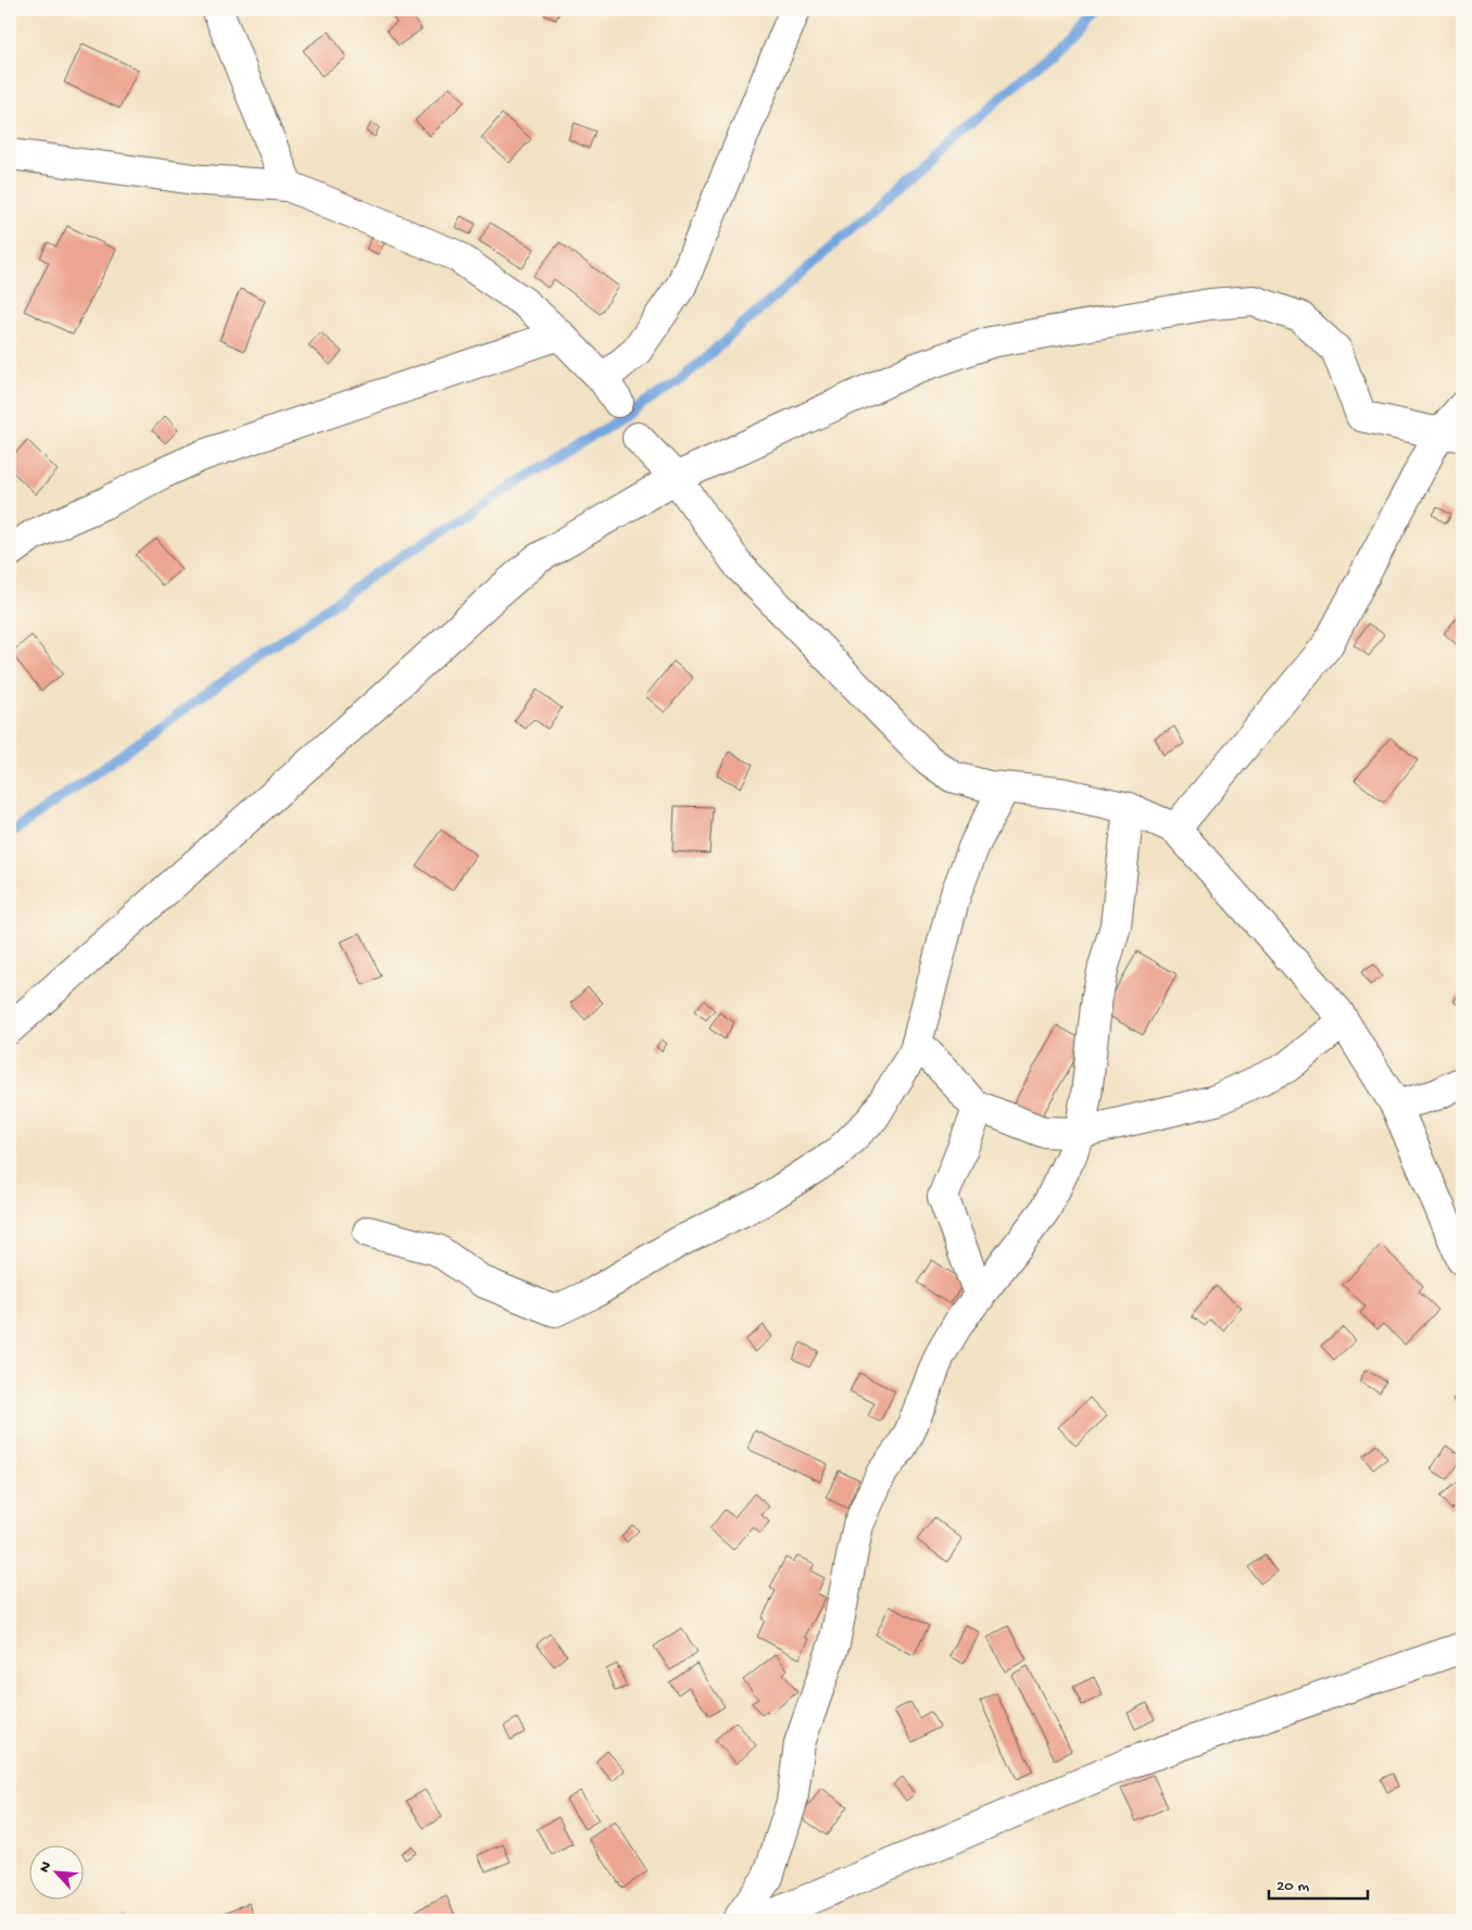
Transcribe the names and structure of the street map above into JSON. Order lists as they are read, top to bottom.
{
  "scale_bar": "20 m",
  "north": "top left"
}
